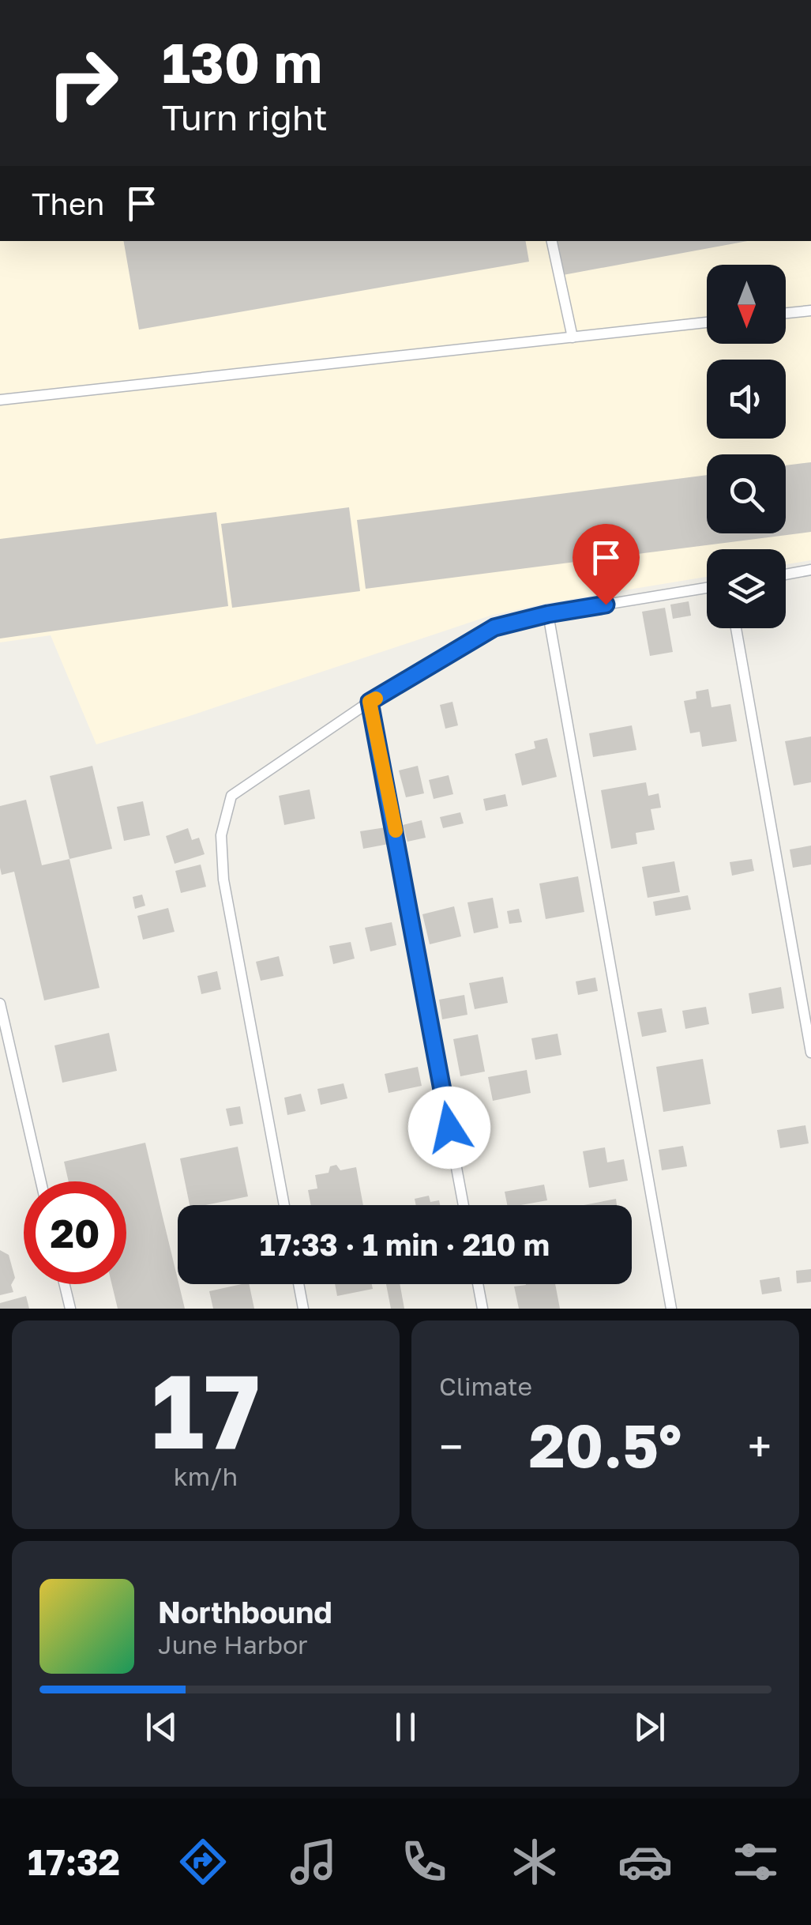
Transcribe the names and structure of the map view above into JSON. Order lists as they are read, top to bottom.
{
  "north": "bottom",
  "page": {
    "turn": ["130 m", "Turn right"],
    "then": "Then",
    "limit": "20",
    "trip": "17:33 · 1 min · 210 m",
    "tile": [
      ["17", "km/h"],
      "Climate"
    ],
    "heat": ["−", "20.5°", "+"],
    "song": ["Northbound", "June Harbor"],
    "tabs": "17:32"
  }
}
